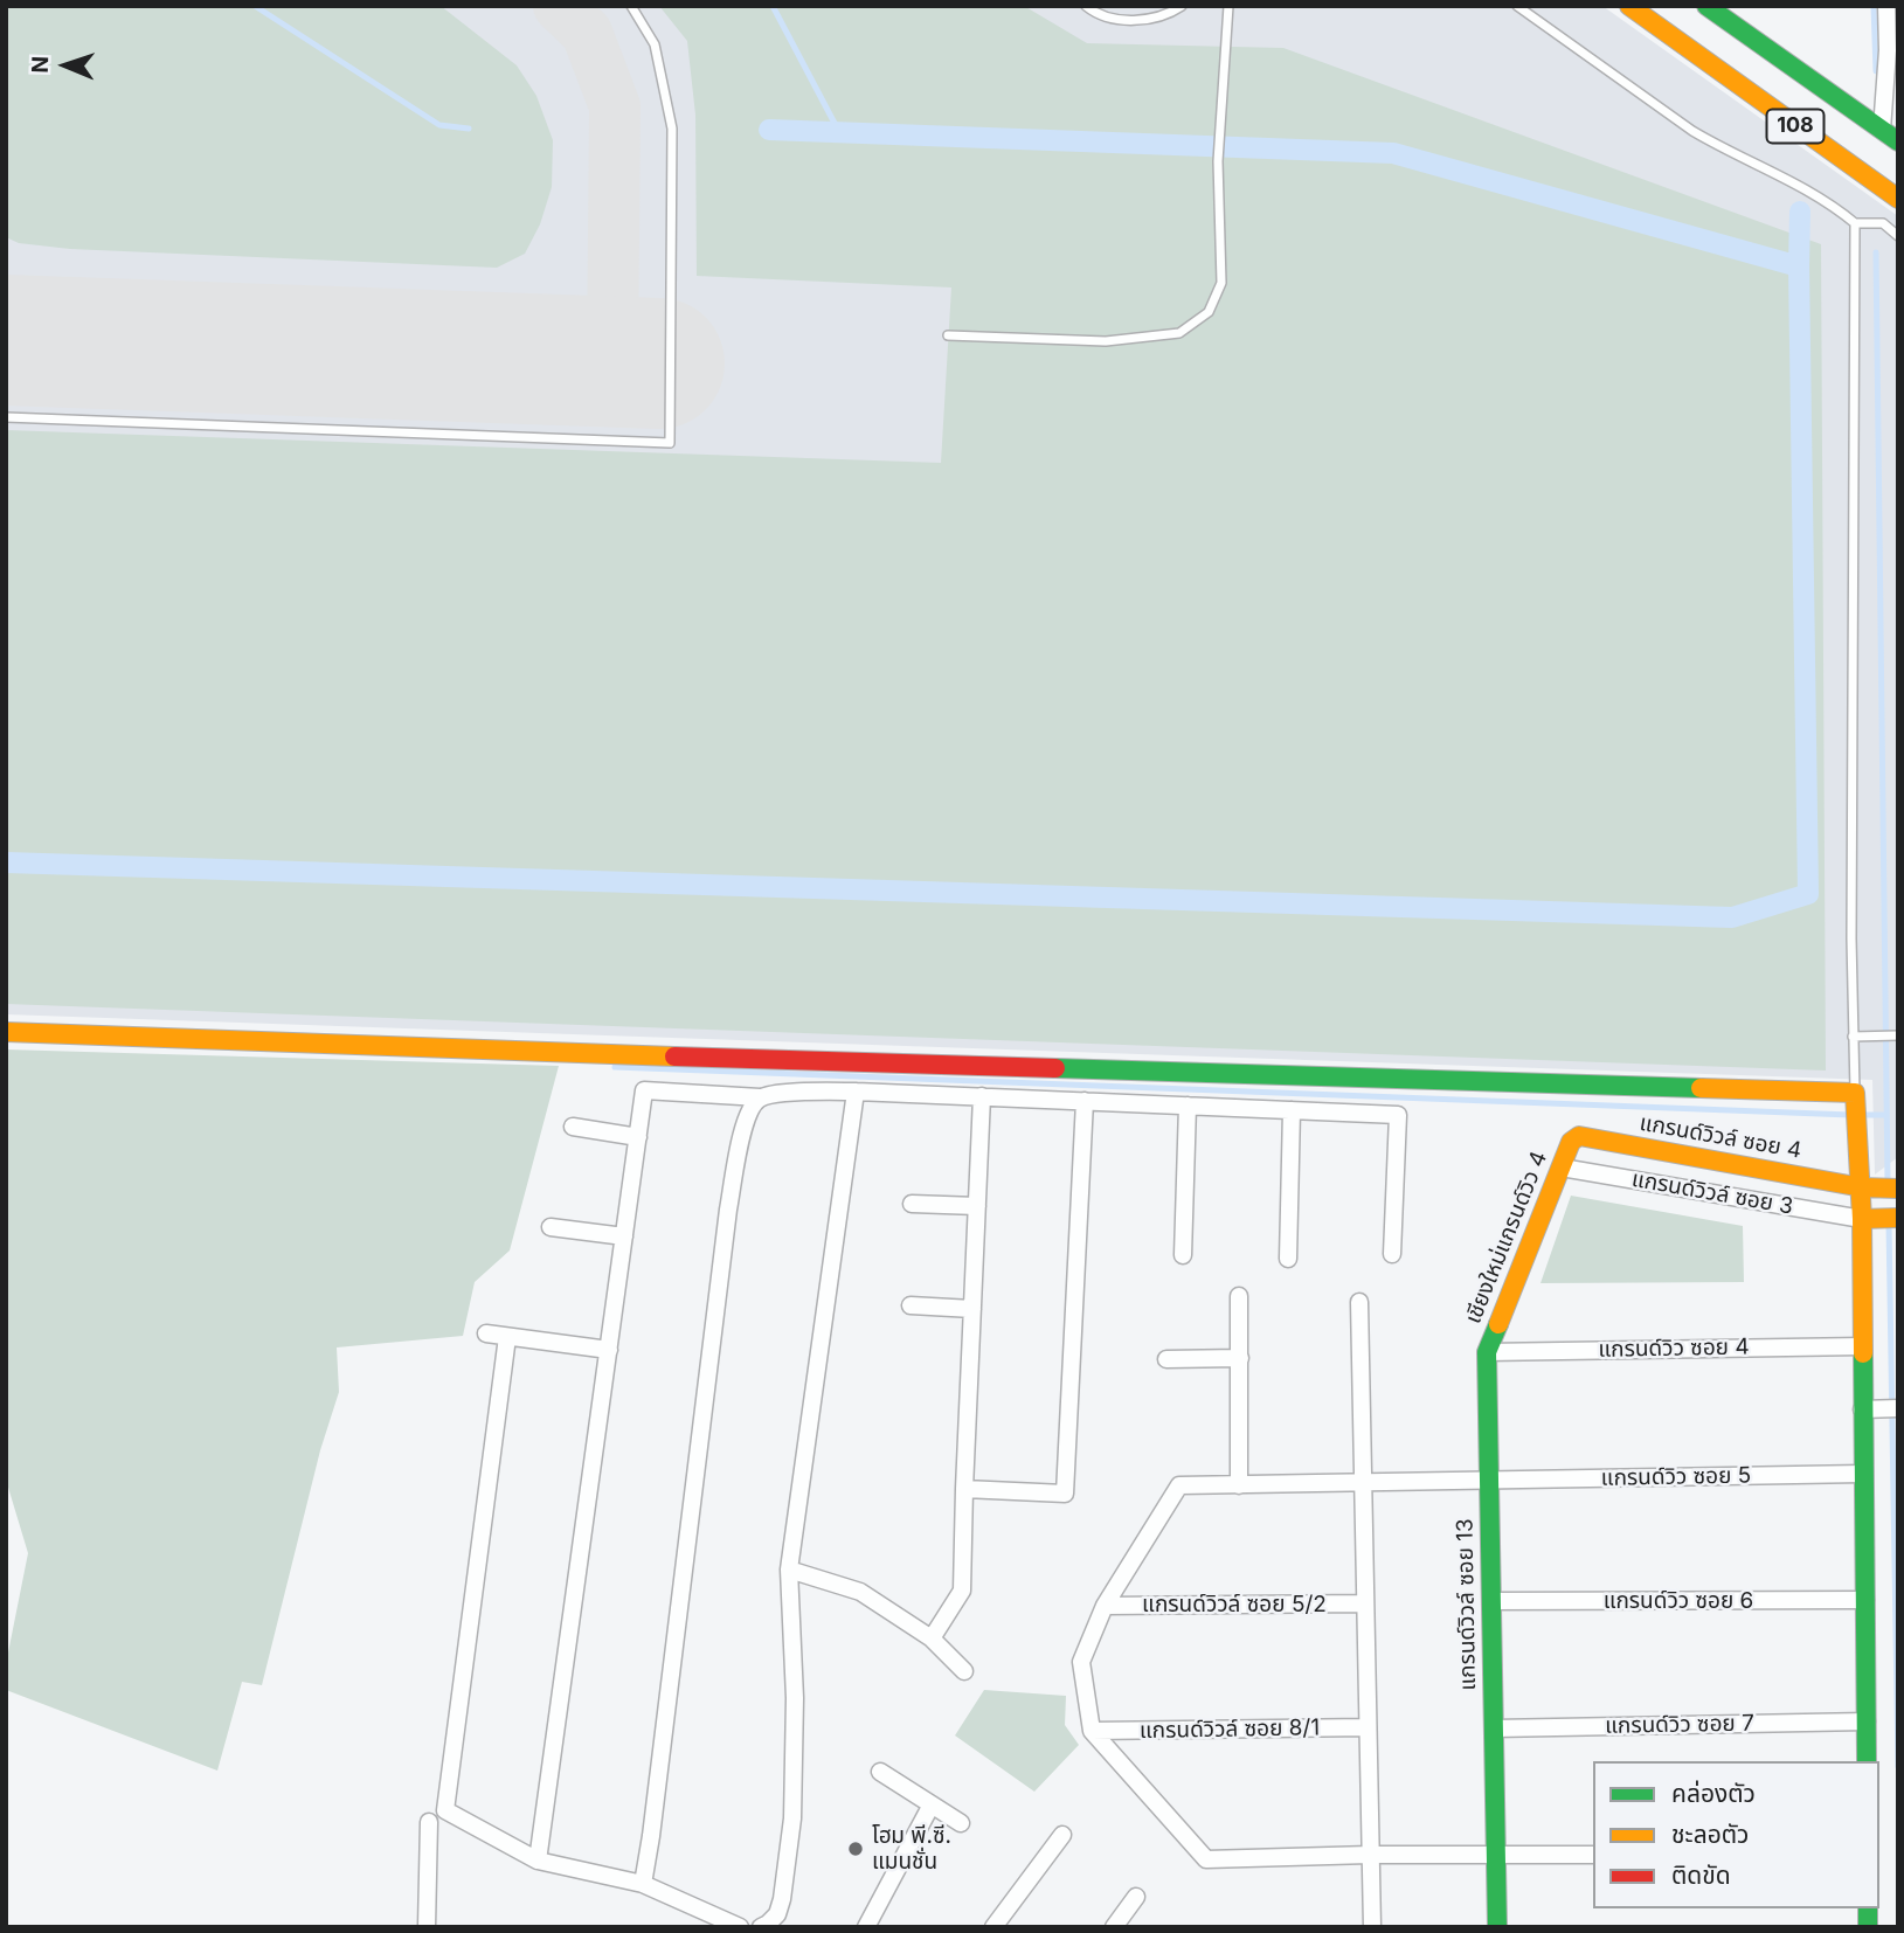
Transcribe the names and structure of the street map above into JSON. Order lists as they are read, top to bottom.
{
  "streets": {
    "street": [
      "108",
      "แกรนด์วิวล์ ซอย 4",
      "แกรนด์วิวล์ ซอย 3",
      "เชียงใหม่แกรนด์วิว 4",
      "แกรนด์วิว ซอย 4",
      "แกรนด์วิว ซอย 5",
      "แกรนด์วิว ซอย 6",
      "แกรนด์วิวล์ ซอย 5/2",
      "แกรนด์วิวล์ ซอย 13",
      "แกรนด์วิว ซอย 7",
      "แกรนด์วิวล์ ซอย 8/1"
    ]
  },
  "crossings": [
    ["แกรนด์วิวล์ ซอย 4", "เชียงใหม่แกรนด์วิว 4"],
    ["แกรนด์วิวล์ ซอย 3", "เชียงใหม่แกรนด์วิว 4"],
    ["เชียงใหม่แกรนด์วิว 4", "แกรนด์วิว ซอย 4"],
    ["เชียงใหม่แกรนด์วิว 4", "แกรนด์วิวล์ ซอย 13"],
    ["แกรนด์วิว ซอย 4", "แกรนด์วิวล์ ซอย 13"],
    ["แกรนด์วิว ซอย 5", "แกรนด์วิวล์ ซอย 5/2"],
    ["แกรนด์วิว ซอย 5", "แกรนด์วิวล์ ซอย 13"],
    ["แกรนด์วิว ซอย 6", "แกรนด์วิวล์ ซอย 13"],
    ["แกรนด์วิวล์ ซอย 13", "แกรนด์วิว ซอย 7"]
  ],
  "places": ["โฮม พี.ซี. แมนชั่น"],
  "legend": ["คล่องตัว", "ชะลอตัว", "ติดขัด"],
  "north": "left"
}
